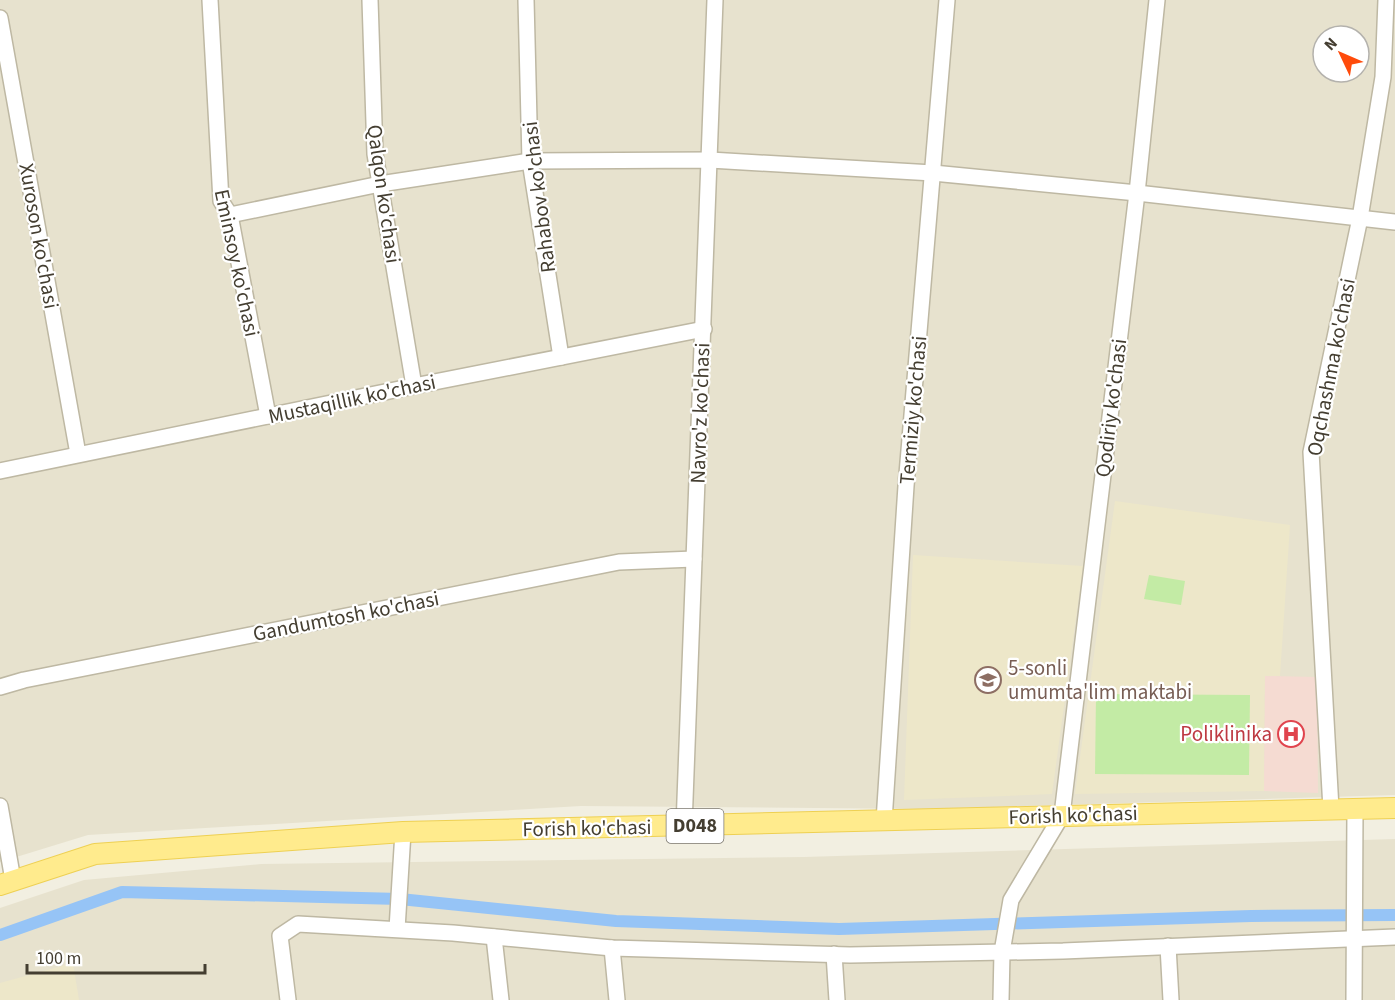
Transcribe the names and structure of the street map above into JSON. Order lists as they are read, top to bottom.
{
  "streets": {
    "main road": ["Forish ko'chasi", "D048"],
    "street": [
      "Qalqon ko'chasi",
      "Rahabov ko'chasi",
      "Xuroson ko'chasi",
      "Eminsoy ko'chasi",
      "Oqchashma ko'chasi",
      "Mustaqillik ko'chasi",
      "Qodiriy ko'chasi",
      "Termiziy ko'chasi",
      "Navro'z ko'chasi",
      "Gandumtosh ko'chasi"
    ]
  },
  "crossings": [
    ["Qalqon ko'chasi", "Mustaqillik ko'chasi"],
    ["Rahabov ko'chasi", "Mustaqillik ko'chasi"],
    ["Xuroson ko'chasi", "Mustaqillik ko'chasi"],
    ["Eminsoy ko'chasi", "Mustaqillik ko'chasi"],
    ["Oqchashma ko'chasi", "Forish ko'chasi"],
    ["Mustaqillik ko'chasi", "Navro'z ko'chasi"],
    ["Qodiriy ko'chasi", "Forish ko'chasi"],
    ["Termiziy ko'chasi", "Forish ko'chasi"],
    ["Navro'z ko'chasi", "Gandumtosh ko'chasi"],
    ["Navro'z ko'chasi", "Forish ko'chasi"]
  ],
  "places": {
    "school or university": ["5-sonli umumta'lim maktabi"],
    "hospital": ["Poliklinika"]
  },
  "scale_bar": "100 m",
  "north": "top left"
}
